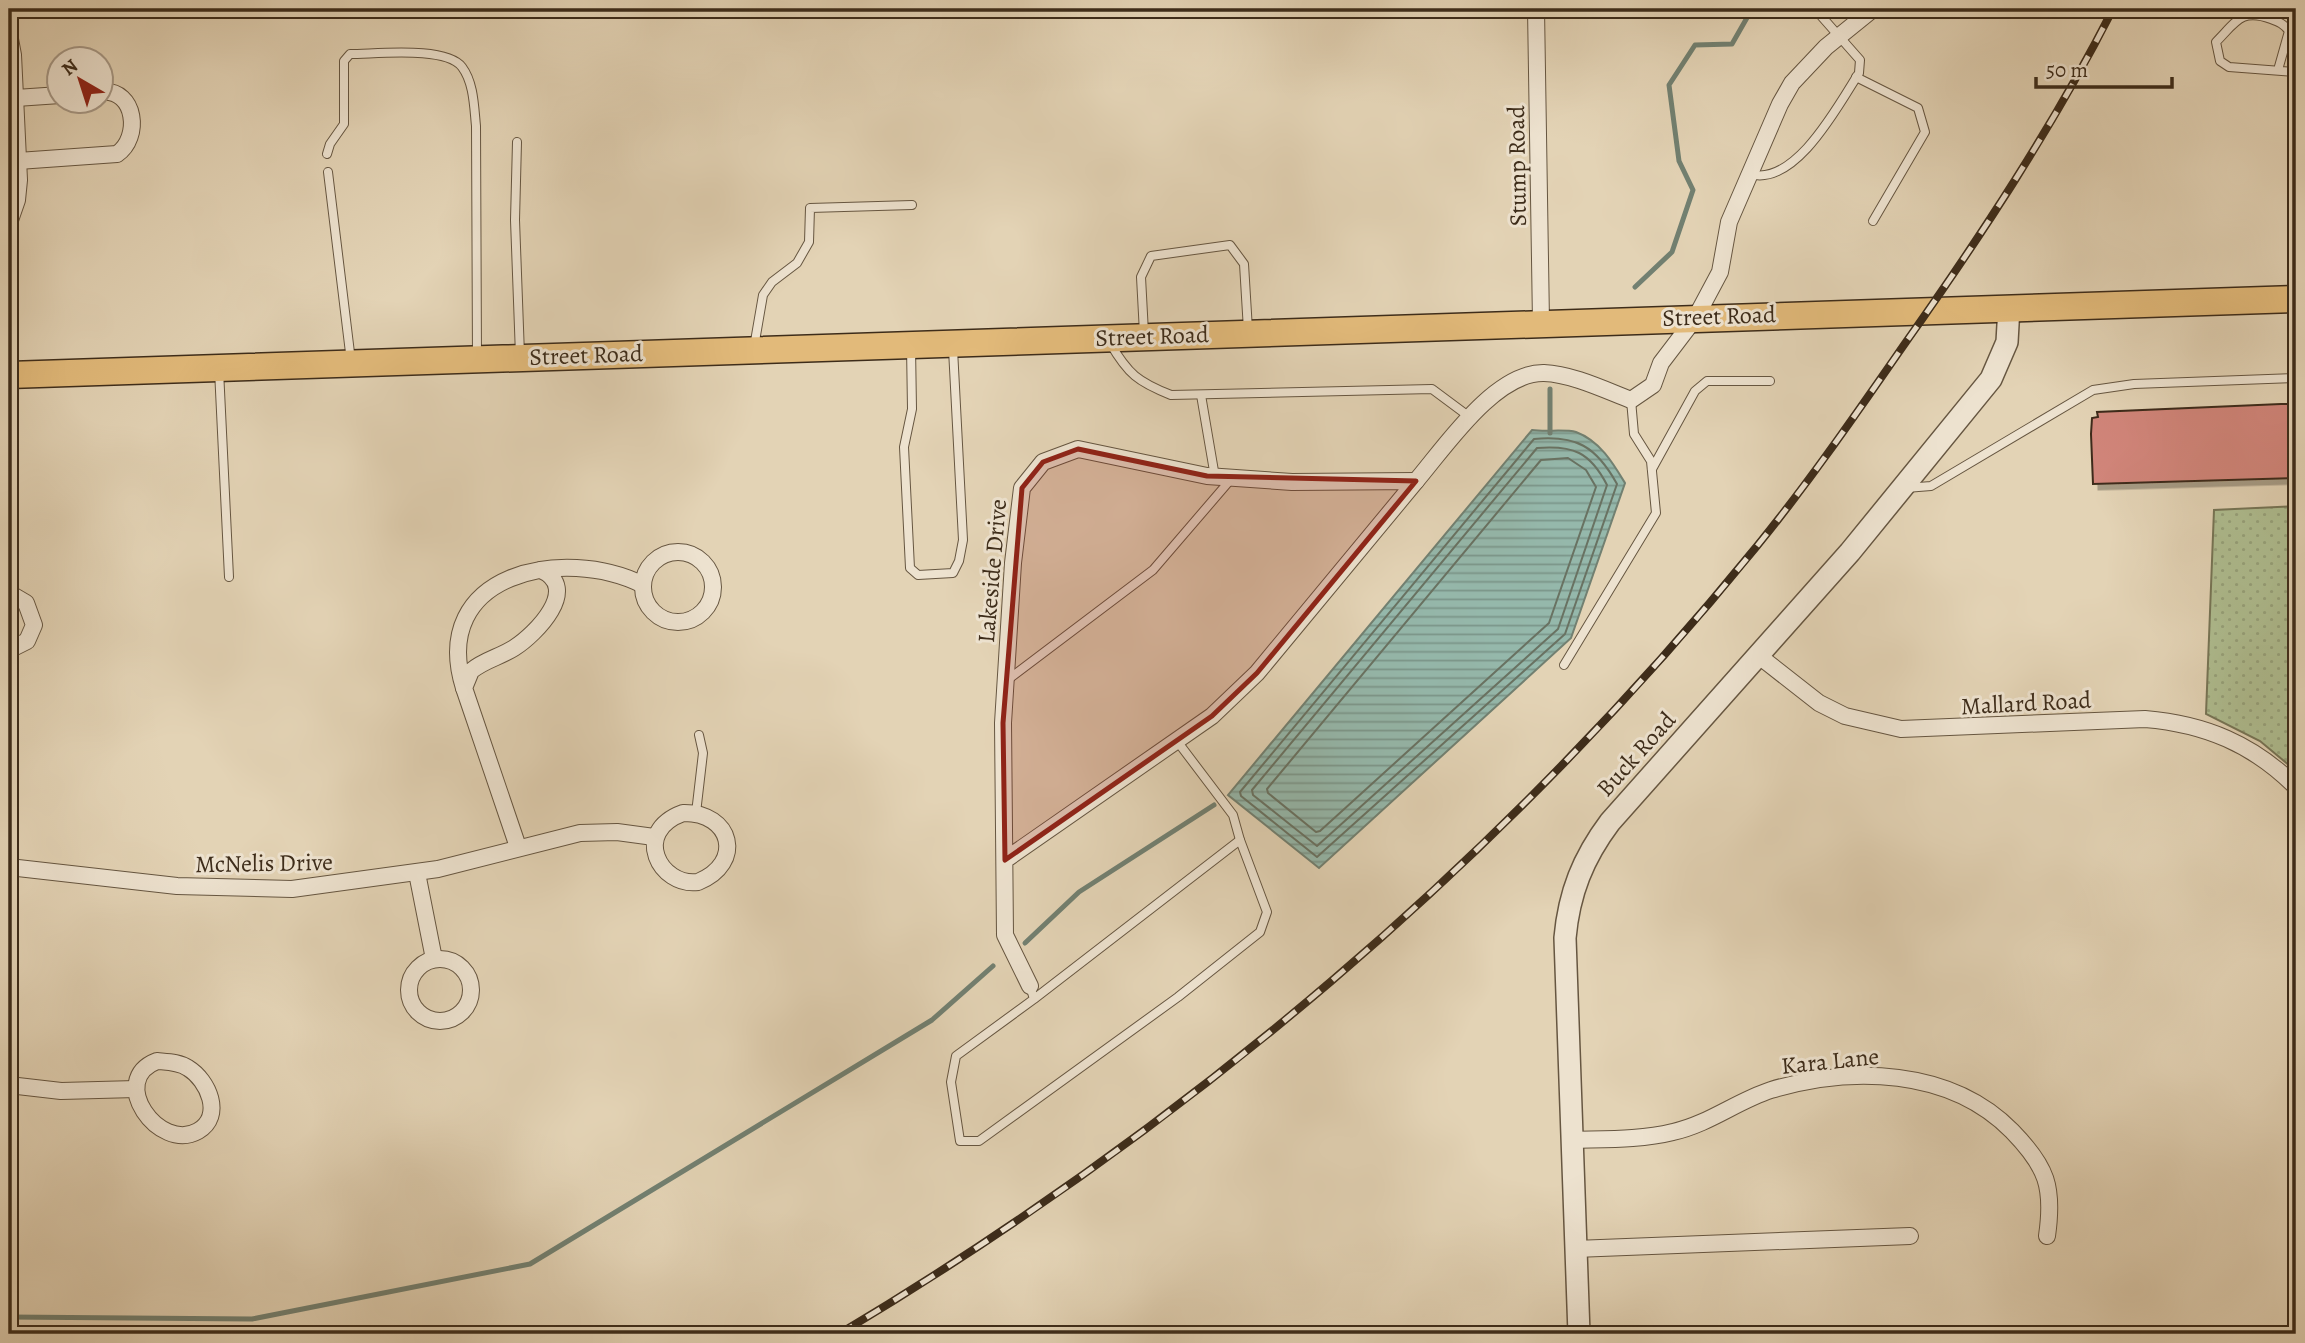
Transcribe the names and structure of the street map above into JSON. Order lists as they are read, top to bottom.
{
  "streets": {
    "main road": ["Street Road"],
    "street": [
      "Stump Road",
      "Lakeside Drive",
      "Mallard Road",
      "Buck Road",
      "McNelis Drive",
      "Kara Lane"
    ]
  },
  "crossings": [
    ["Stump Road", "Street Road"],
    ["Street Road", "Buck Road"],
    ["Mallard Road", "Buck Road"],
    ["Buck Road", "Kara Lane"]
  ],
  "scale_bar": "50 m",
  "north": "top left"
}
